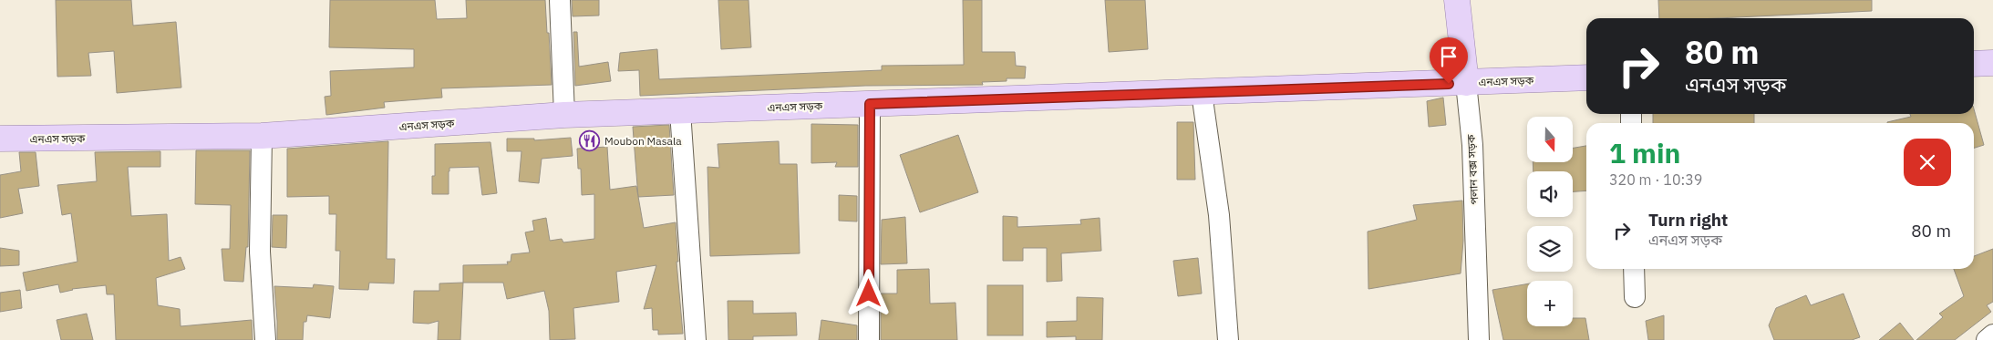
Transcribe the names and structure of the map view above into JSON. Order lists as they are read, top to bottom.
{
  "streets": {
    "main road": ["এনএস সড়ক", "পলান বক্স সড়ক"]
  },
  "crossings": [
    ["এনএস সড়ক", "পলান বক্স সড়ক"]
  ],
  "places": {
    "restaurant": ["Moubon Masala"]
  },
  "north": "bottom",
  "page": {
    "turn": ["80 m", "এনএস সড়ক"],
    "map_buttons": "+",
    "heading": ["1 min", "320 m · 10:39"],
    "list": [
      {
        "name": "Turn right",
        "note": "এনএস সড়ক",
        "value": "80 m"
      }
    ]
  }
}
